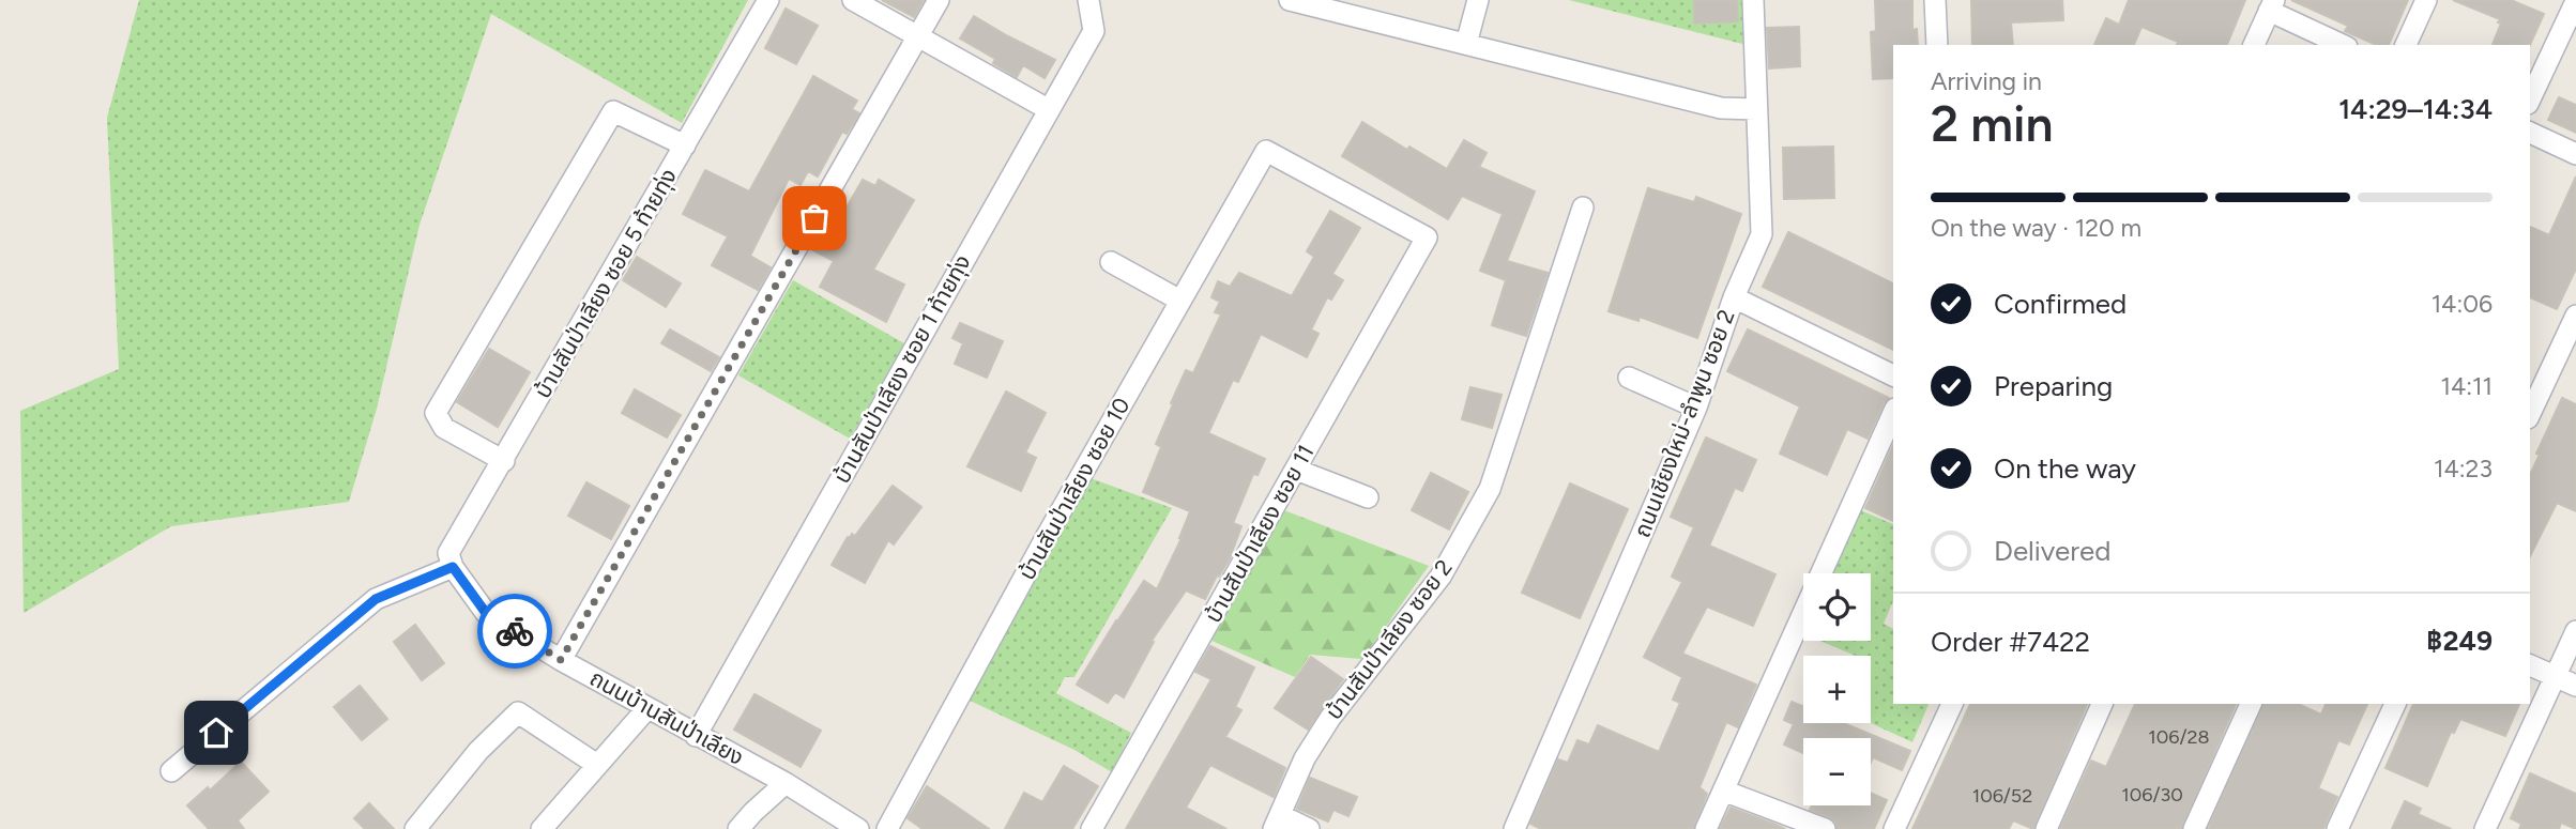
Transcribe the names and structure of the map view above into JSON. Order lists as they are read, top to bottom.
{
  "streets": {
    "street": [
      "บ้านสันป่าเลียง ซอย 5 ท้ายทุ่ง",
      "บ้านสันป่าเลียง ซอย 1 ท้ายทุ่ง",
      "ถนนเชียงใหม่-ลำพูน ซอย 2",
      "บ้านสันป่าเลียง ซอย 10",
      "บ้านสันป่าเลียง ซอย 11",
      "บ้านสันป่าเลียง ซอย 2",
      "ถนนบ้านสันป่าเลียง"
    ]
  },
  "crossings": [
    ["บ้านสันป่าเลียง ซอย 5 ท้ายทุ่ง", "ถนนบ้านสันป่าเลียง"],
    ["บ้านสันป่าเลียง ซอย 1 ท้ายทุ่ง", "ถนนบ้านสันป่าเลียง"],
    ["บ้านสันป่าเลียง ซอย 10", "บ้านสันป่าเลียง ซอย 11"]
  ],
  "house_numbers": ["106/28", "106/30", "106/52"],
  "page": {
    "heading": ["2 min", "Arriving in", "14:29–14:34"],
    "panel": ["Order #7422", "฿249"],
    "bar": "On the way · 120 m",
    "list": [
      ["Confirmed", "14:06"],
      ["Preparing", "14:11"],
      ["On the way", "14:23"],
      "Delivered"
    ],
    "map_buttons": ["+", "−"]
  }
}
